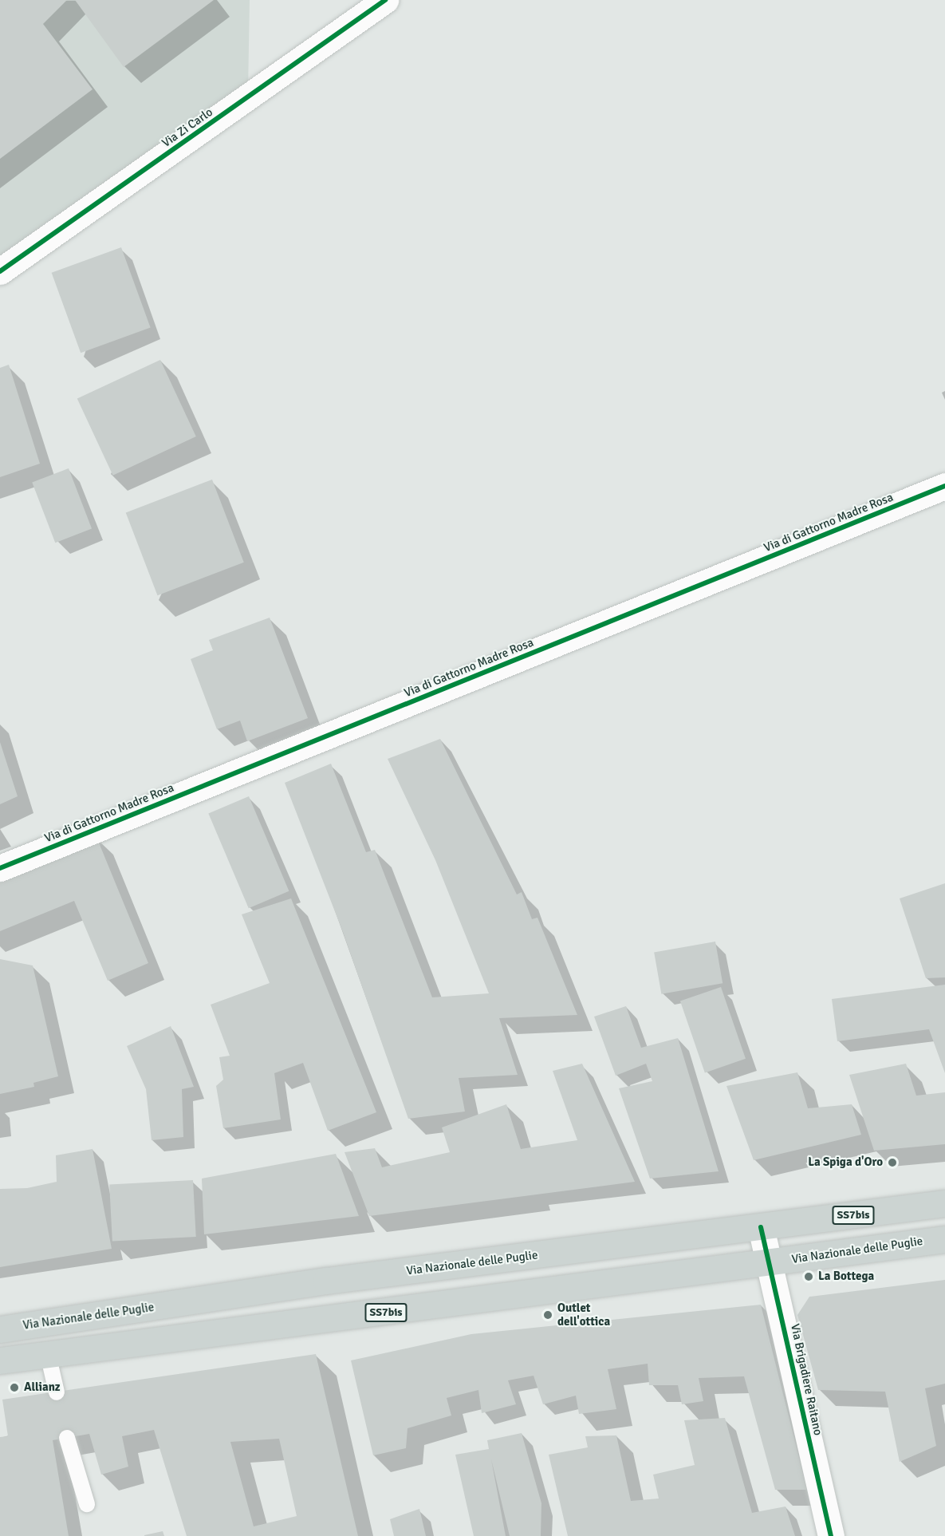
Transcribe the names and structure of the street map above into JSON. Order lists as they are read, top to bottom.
{
  "streets": {
    "main road": ["SS7bis", "Via Nazionale delle Puglie"],
    "street": ["Via Zi Carlo", "Via di Gattorno Madre Rosa", "Via Brigadiere Raitano"]
  },
  "crossings": [
    ["Via Nazionale delle Puglie", "Via Brigadiere Raitano"]
  ],
  "places": [
    "La Spiga d'Oro",
    "La Bottega",
    "Outlet dell'ottica",
    "Allianz"
  ]
}
